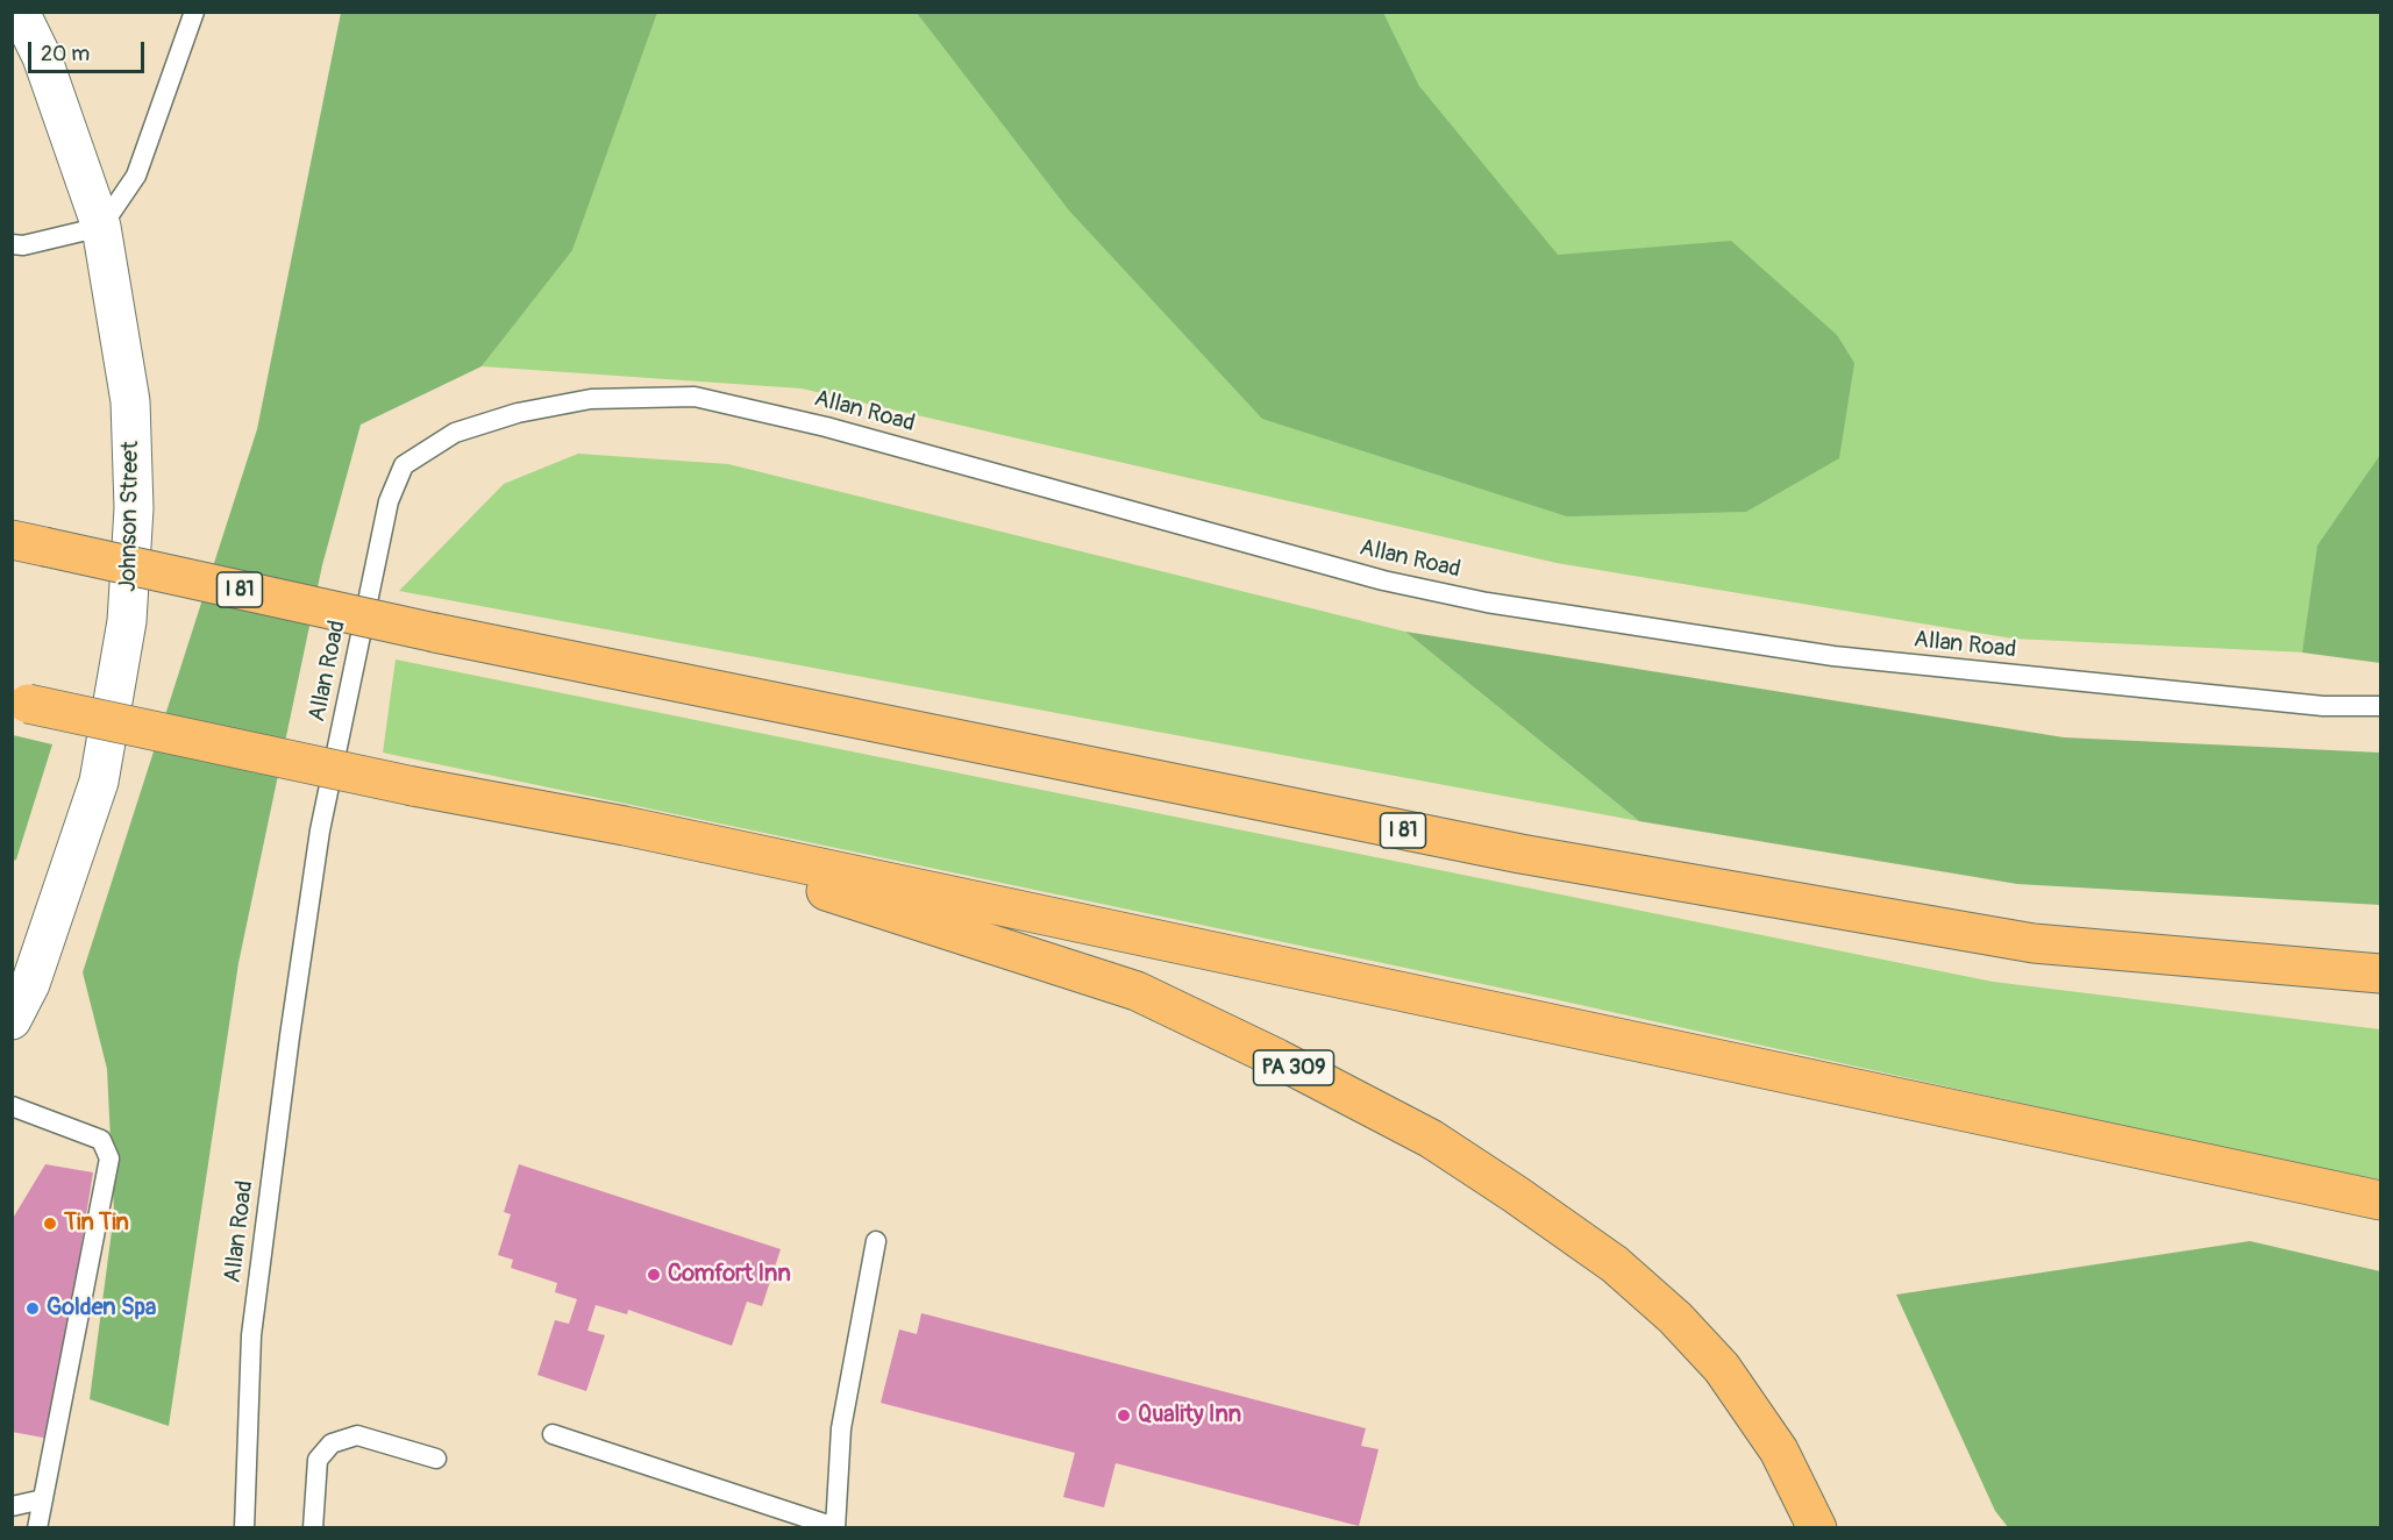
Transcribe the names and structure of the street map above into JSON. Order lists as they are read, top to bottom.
{
  "streets": {
    "highway": ["I 81", "PA 309"],
    "street": ["Johnson Street"],
    "lane": ["Allan Road"]
  },
  "places": [
    "Tin Tin",
    "Comfort Inn",
    "Golden Spa",
    "Quality Inn"
  ],
  "scale_bar": "20 m"
}
